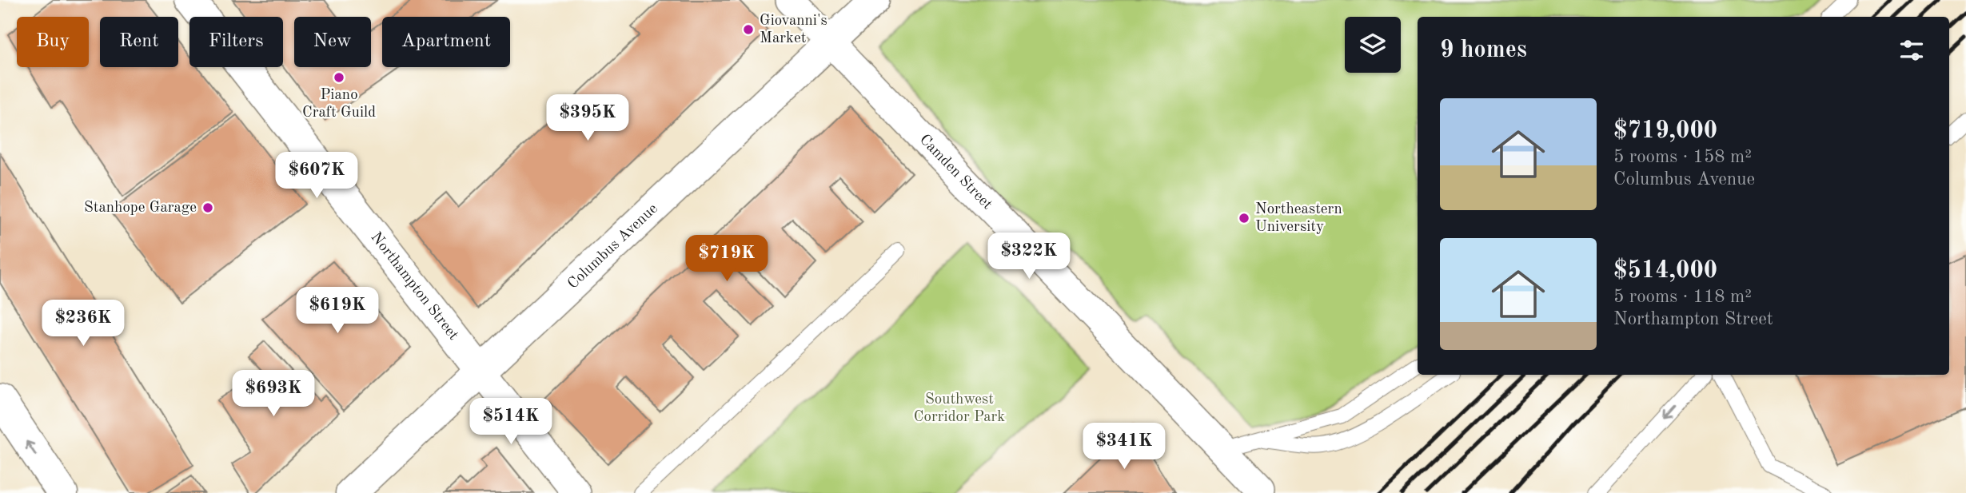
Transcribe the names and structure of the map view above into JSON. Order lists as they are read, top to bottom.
{
  "streets": {
    "main road": ["Columbus Avenue", "Northampton Street"],
    "street": ["Camden Street"]
  },
  "crossings": [
    ["Camden Street", "Columbus Avenue"],
    ["Columbus Avenue", "Northampton Street"]
  ],
  "parks": ["Southwest Corridor Park"],
  "places": [
    "Giovanni's Market",
    "Piano Craft Guild",
    "Stanhope Garage",
    "Northeastern University"
  ],
  "page": {
    "chip": [
      "Buy",
      "Rent",
      "Filters",
      "New",
      "Apartment"
    ],
    "heading": "9 homes",
    "list": [
      {
        "name": "$719,000",
        "note": "5 rooms · 158 m² · Columbus Avenue"
      },
      {
        "name": "$514,000",
        "note": "5 rooms · 118 m² · Northampton Street"
      }
    ],
    "price": [
      "$395K",
      "$607K",
      "$322K",
      "$719K",
      "$619K",
      "$236K",
      "$693K",
      "$514K",
      "$341K"
    ]
  }
}
